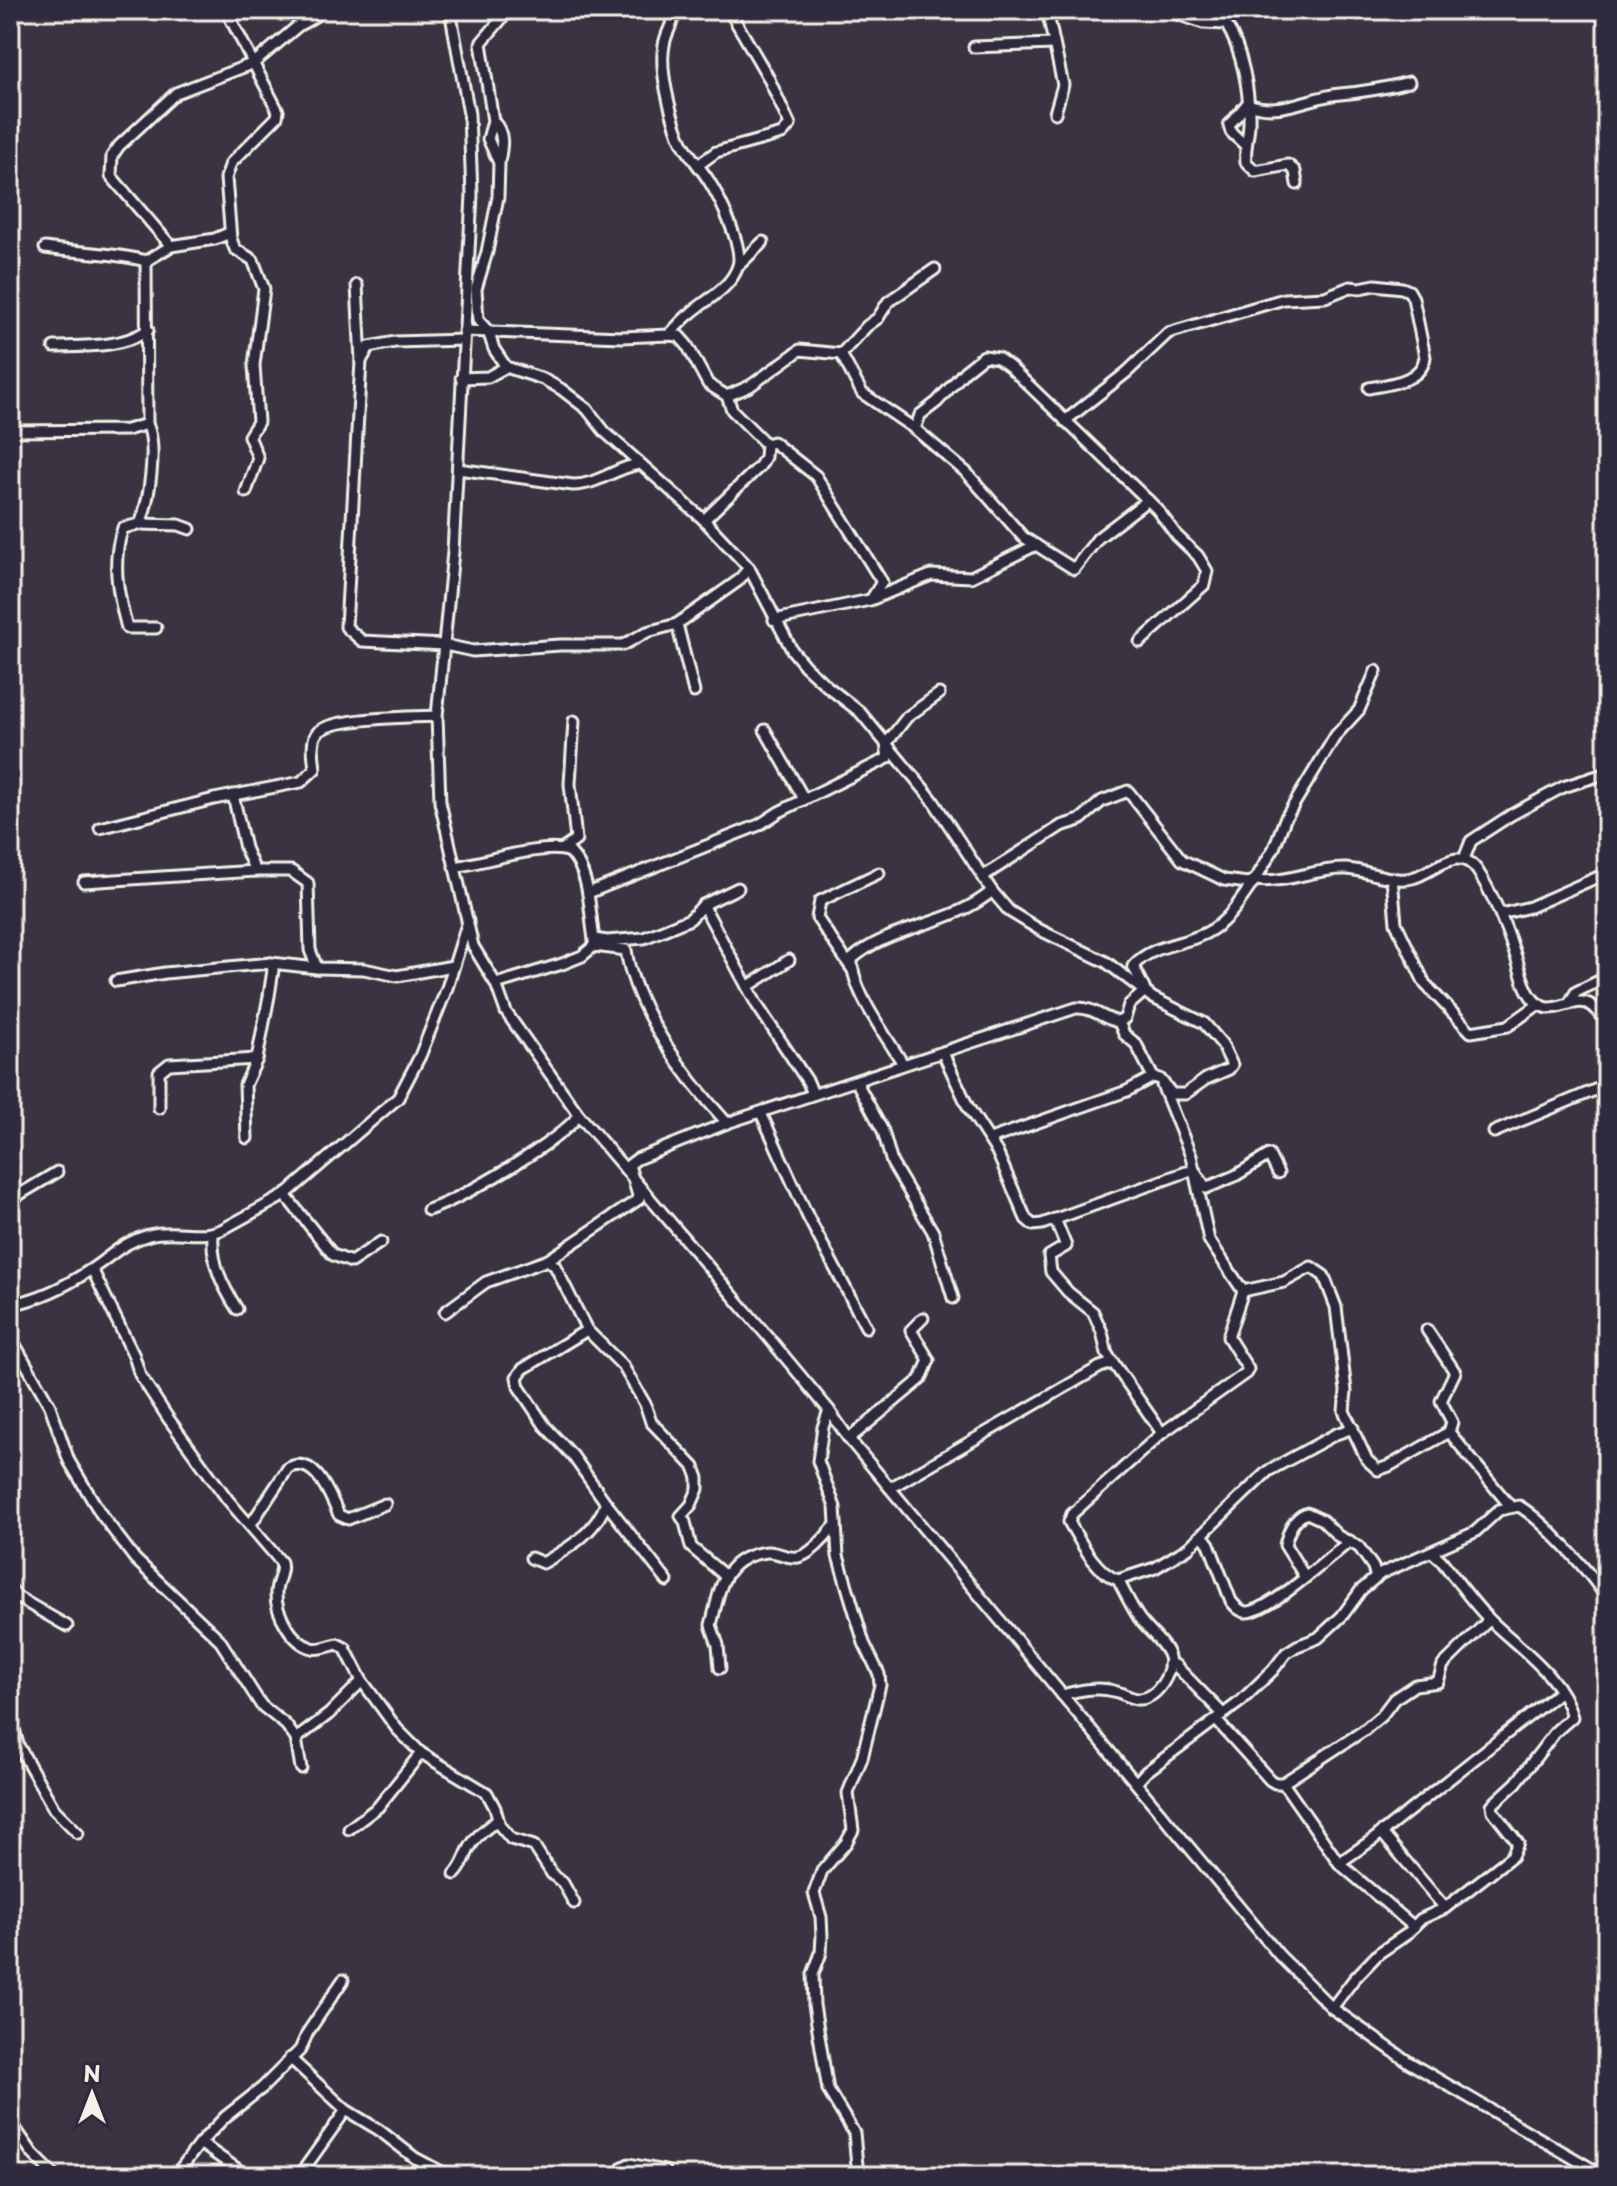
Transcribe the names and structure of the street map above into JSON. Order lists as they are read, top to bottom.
{
  "north": "top"
}
